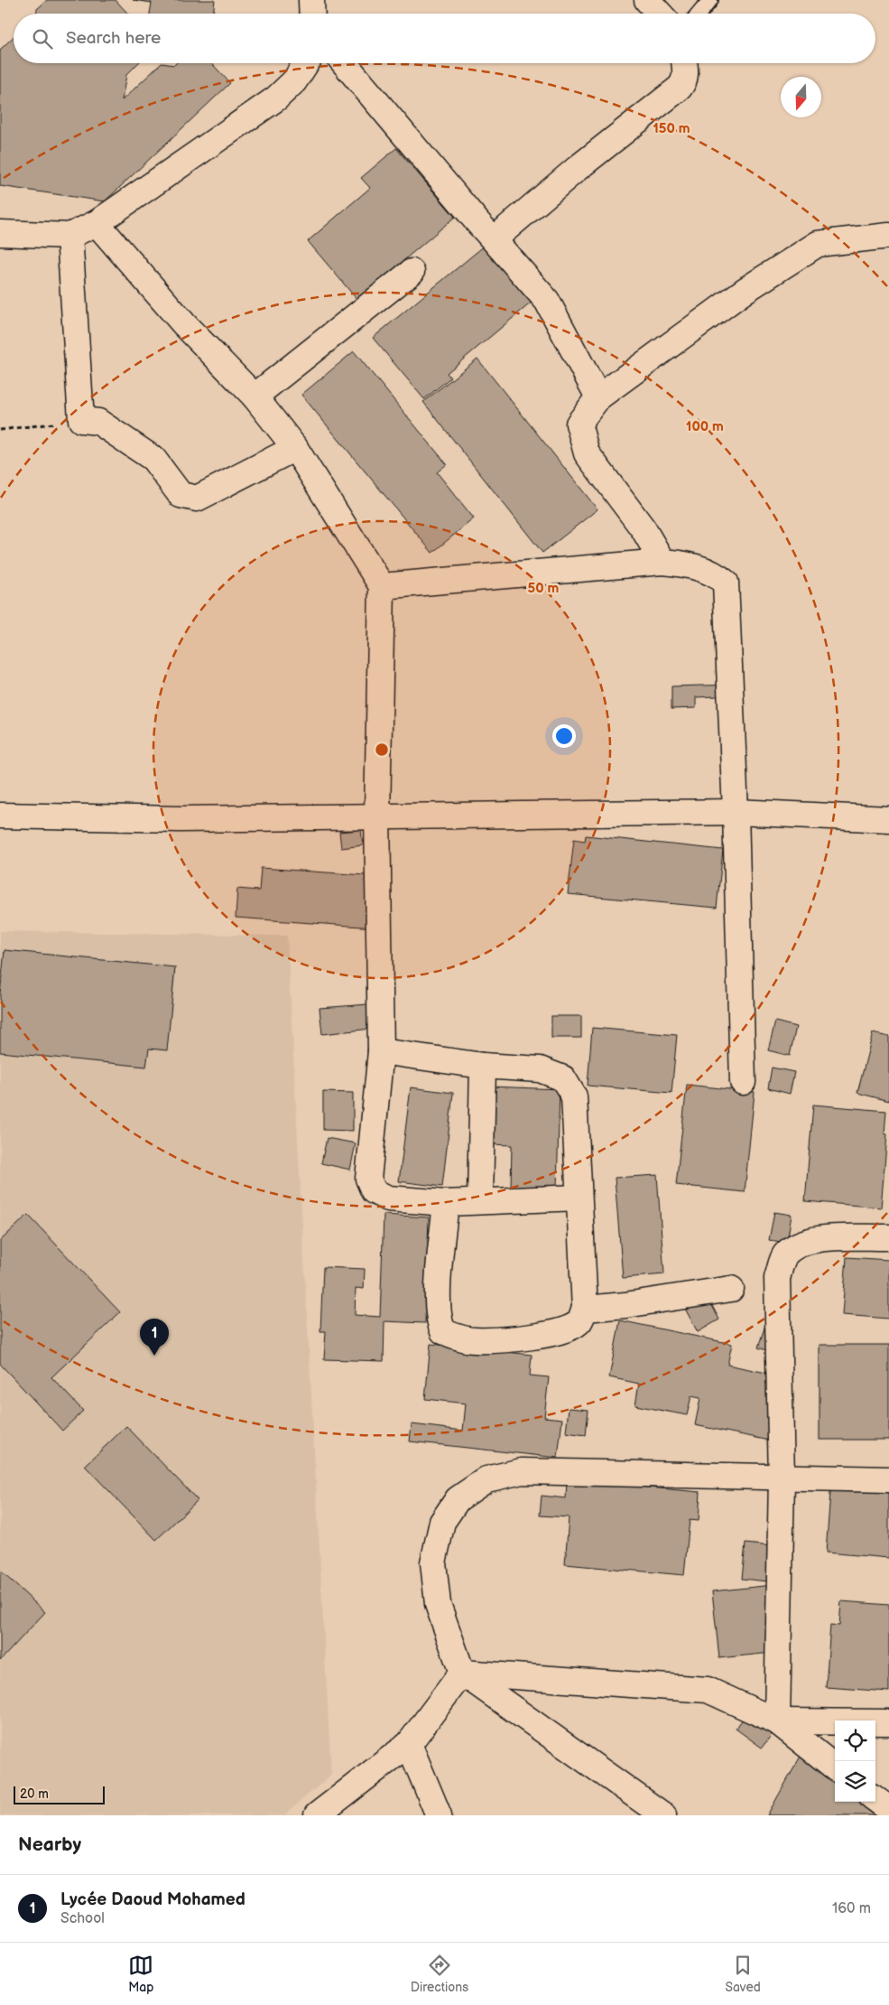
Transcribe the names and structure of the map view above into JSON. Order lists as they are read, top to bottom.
{
  "scale_bar": "20 m",
  "north": "bottom",
  "page": {
    "search": "Search here",
    "pins": "1",
    "scale": "20 m",
    "heading": "Nearby",
    "list": [
      {
        "mark": "1",
        "name": "Lycée Daoud Mohamed",
        "note": "School",
        "value": "160 m"
      }
    ],
    "nav": ["Map", "Directions", "Saved"]
  },
  "rings": ["150 m", "100 m", "50 m"]
}
